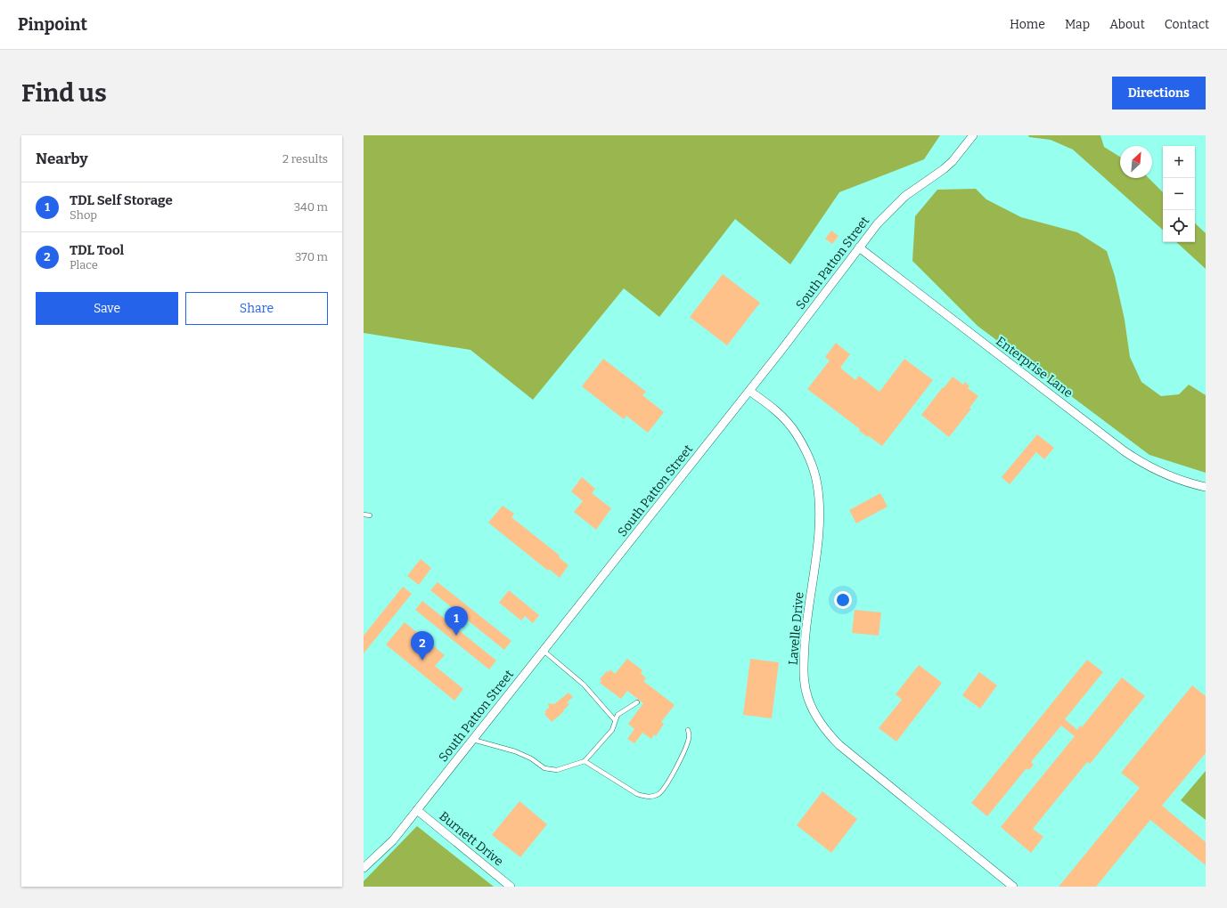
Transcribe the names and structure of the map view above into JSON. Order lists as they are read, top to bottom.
{
  "streets": {
    "street": [
      "South Patton Street",
      "Enterprise Lane",
      "Lavelle Drive",
      "Burnett Drive"
    ]
  },
  "crossings": [
    ["South Patton Street", "Enterprise Lane"],
    ["South Patton Street", "Lavelle Drive"],
    ["South Patton Street", "Burnett Drive"]
  ],
  "north": "top right",
  "page": {
    "header": "Pinpoint",
    "nav": [
      "Home",
      "Map",
      "About",
      "Contact"
    ],
    "buttons": [
      "Directions",
      ["Save", "Share"]
    ],
    "title": "Find us",
    "heading": ["Nearby", "2 results"],
    "map_buttons": ["+", "−"],
    "list": [
      {
        "mark": "1",
        "name": "TDL Self Storage",
        "note": "Shop",
        "value": "340 m"
      },
      {
        "mark": "2",
        "name": "TDL Tool",
        "note": "Place",
        "value": "370 m"
      }
    ],
    "pins": ["1", "2"]
  }
}
